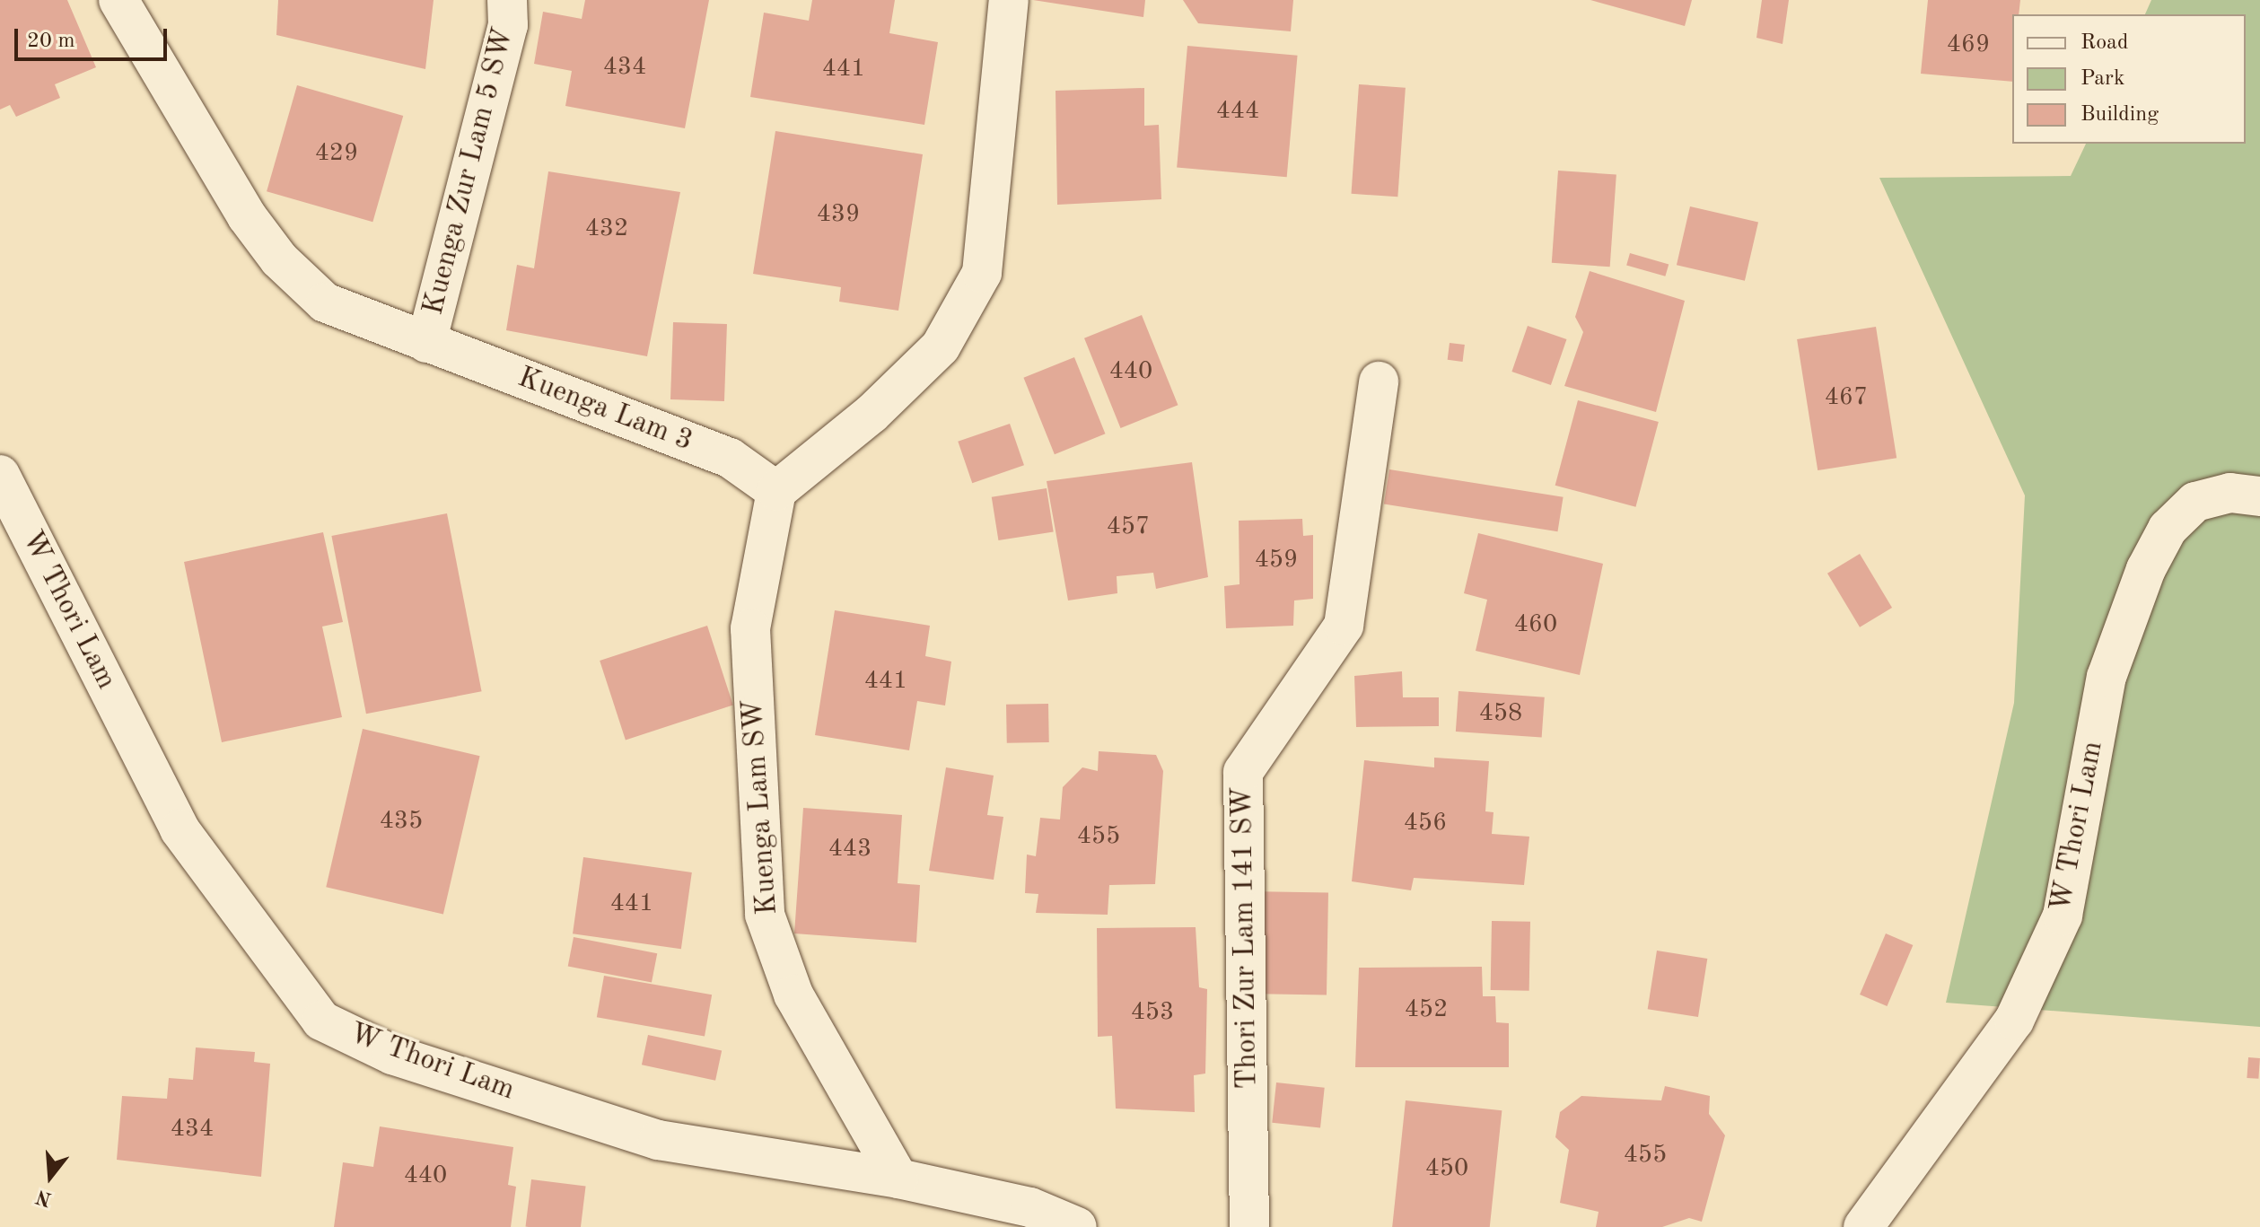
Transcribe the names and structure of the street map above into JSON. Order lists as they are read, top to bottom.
{
  "streets": {
    "street": [
      "Kuenga Zur Lam 5 SW",
      "Kuenga Lam 3",
      "W Thori Lam",
      "Kuenga Lam SW",
      "Thori Zur Lam 141 SW"
    ]
  },
  "crossings": [
    ["Kuenga Zur Lam 5 SW", "Kuenga Lam 3"],
    ["Kuenga Lam 3", "Kuenga Lam SW"],
    ["W Thori Lam", "Kuenga Lam SW"]
  ],
  "house_numbers": [
    "469",
    "434",
    "441",
    "444",
    "429",
    "439",
    "432",
    "440",
    "467",
    "457",
    "459",
    "460",
    "441",
    "458",
    "435",
    "456",
    "455",
    "443",
    "441",
    "452",
    "453",
    "434",
    "455",
    "450",
    "440"
  ],
  "legend": ["Road", "Park", "Building"],
  "scale_bar": "20 m",
  "north": "bottom"
}
